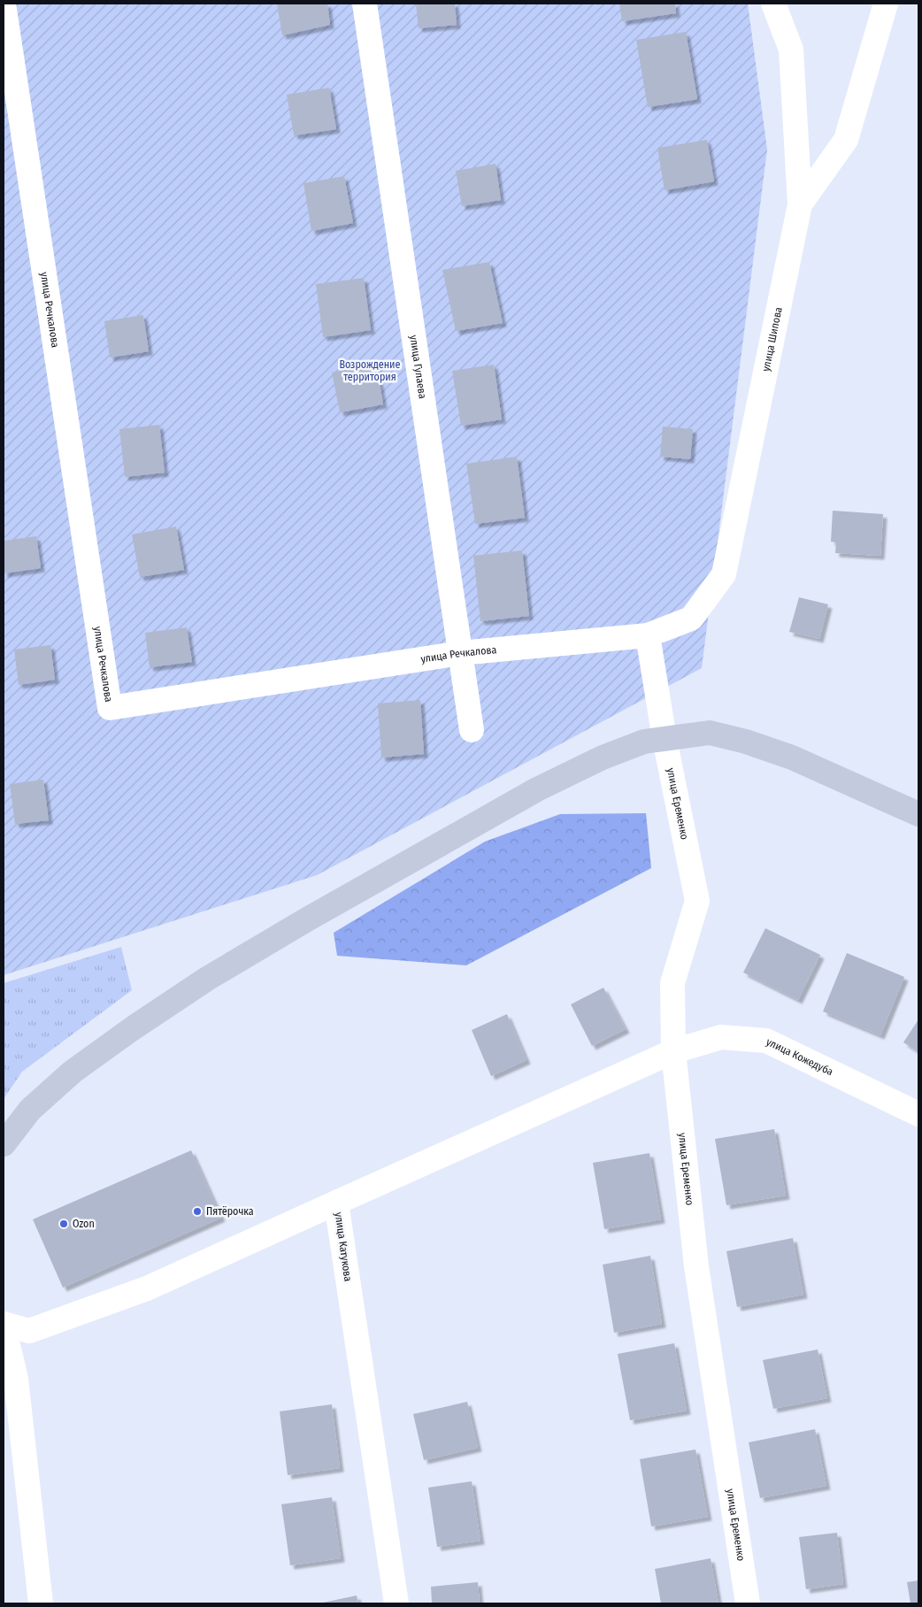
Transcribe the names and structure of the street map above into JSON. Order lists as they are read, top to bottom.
{
  "streets": {
    "street": [
      "улица Речкалова",
      "улица Шипова",
      "улица Гулаева",
      "улица Еременко",
      "улица Кожедуба",
      "улица Катукова"
    ]
  },
  "crossings": [
    ["улица Речкалова", "улица Шипова"],
    ["улица Речкалова", "улица Гулаева"],
    ["улица Еременко", "улица Кожедуба"],
    ["улица Еременко", "улица Катукова"],
    ["улица Кожедуба", "улица Катукова"]
  ],
  "parks": ["Возрождение территория"],
  "places": ["Пятёрочка", "Ozon"]
}
